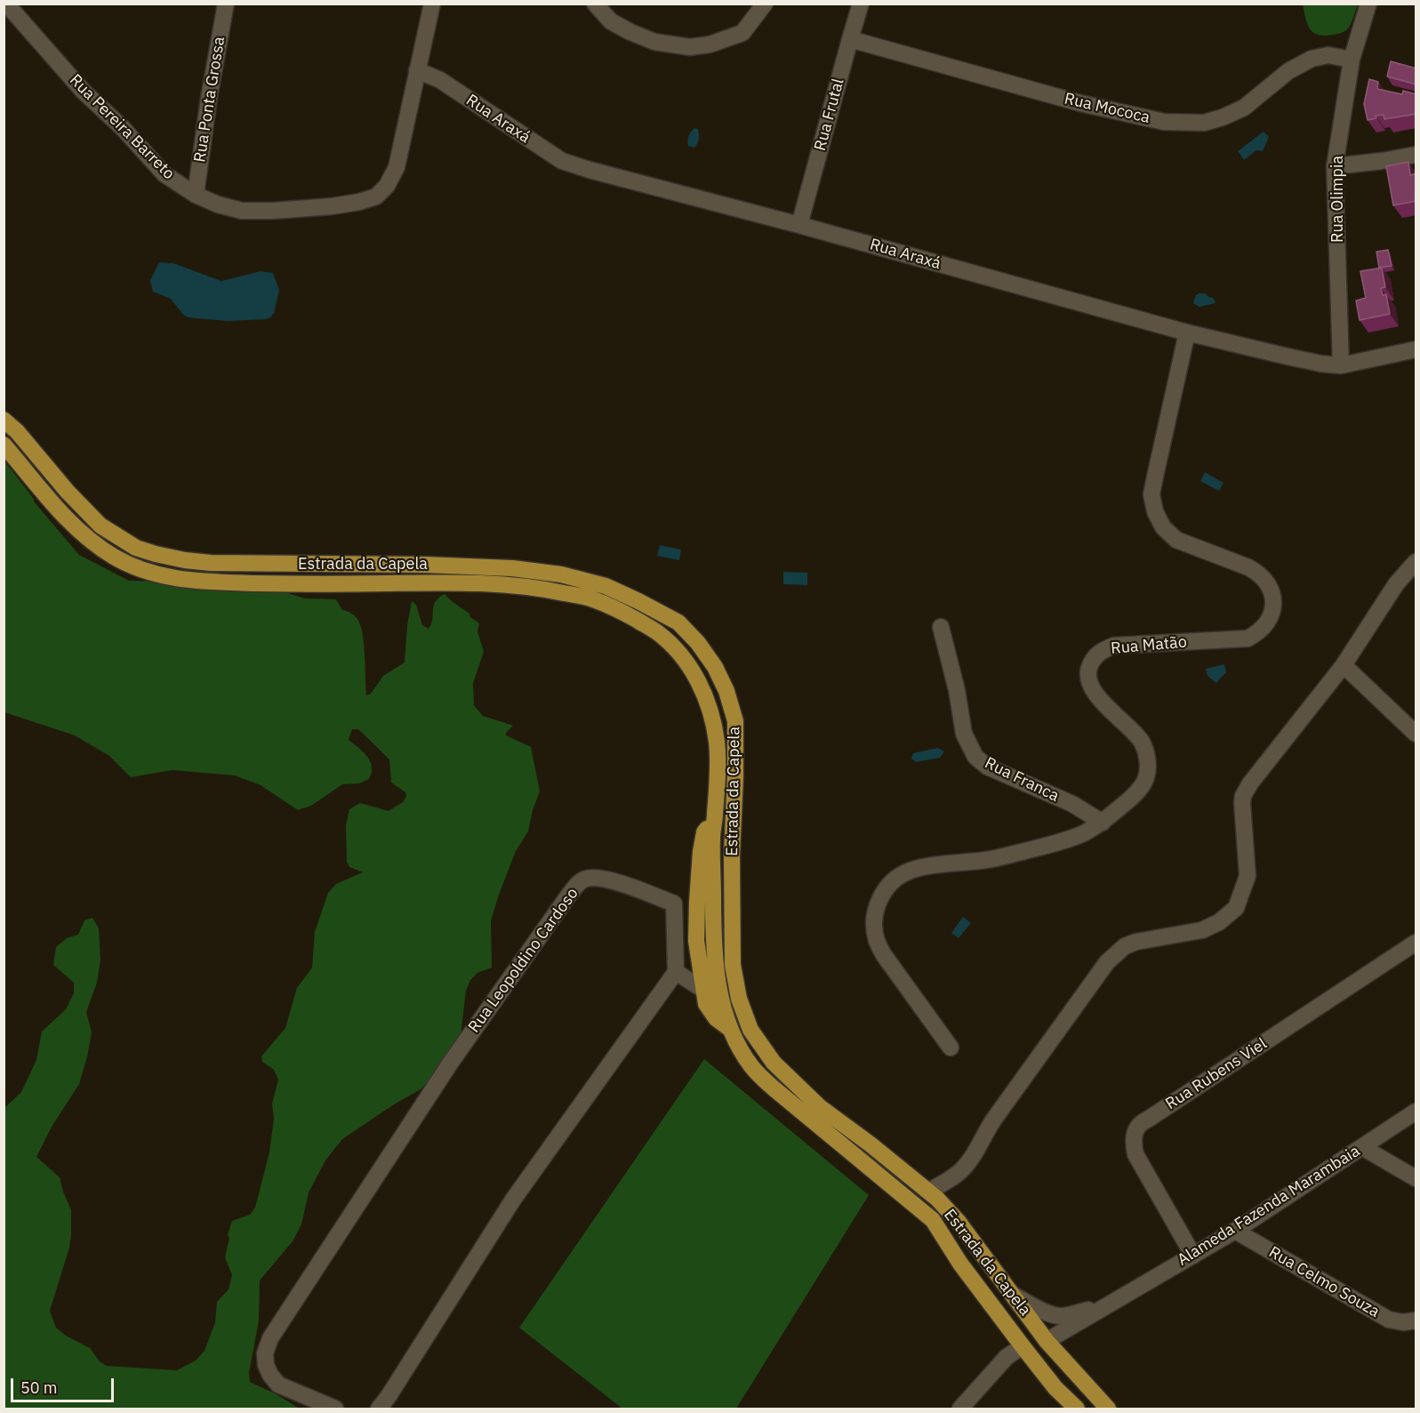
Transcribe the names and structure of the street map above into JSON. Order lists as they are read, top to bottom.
{
  "streets": {
    "main road": ["Estrada da Capela"],
    "street": [
      "Rua Ponta Grossa",
      "Rua Mococa",
      "Rua Frutal",
      "Rua Araxá",
      "Rua Pereira Barreto",
      "Rua Olimpia",
      "Rua Matão",
      "Rua Franca",
      "Rua Leopoldino Cardoso",
      "Rua Rubens Viel",
      "Alameda Fazenda Marambaia",
      "Rua Celmo Souza"
    ]
  },
  "crossings": [
    ["Rua Ponta Grossa", "Rua Pereira Barreto"],
    ["Rua Mococa", "Rua Frutal"],
    ["Rua Mococa", "Rua Olimpia"],
    ["Rua Frutal", "Rua Araxá"],
    ["Rua Araxá", "Rua Pereira Barreto"],
    ["Rua Araxá", "Rua Olimpia"],
    ["Rua Araxá", "Rua Matão"],
    ["Estrada da Capela", "Alameda Fazenda Marambaia"],
    ["Rua Matão", "Rua Franca"],
    ["Rua Rubens Viel", "Alameda Fazenda Marambaia"],
    ["Alameda Fazenda Marambaia", "Rua Celmo Souza"]
  ],
  "scale_bar": "50 m"
}
